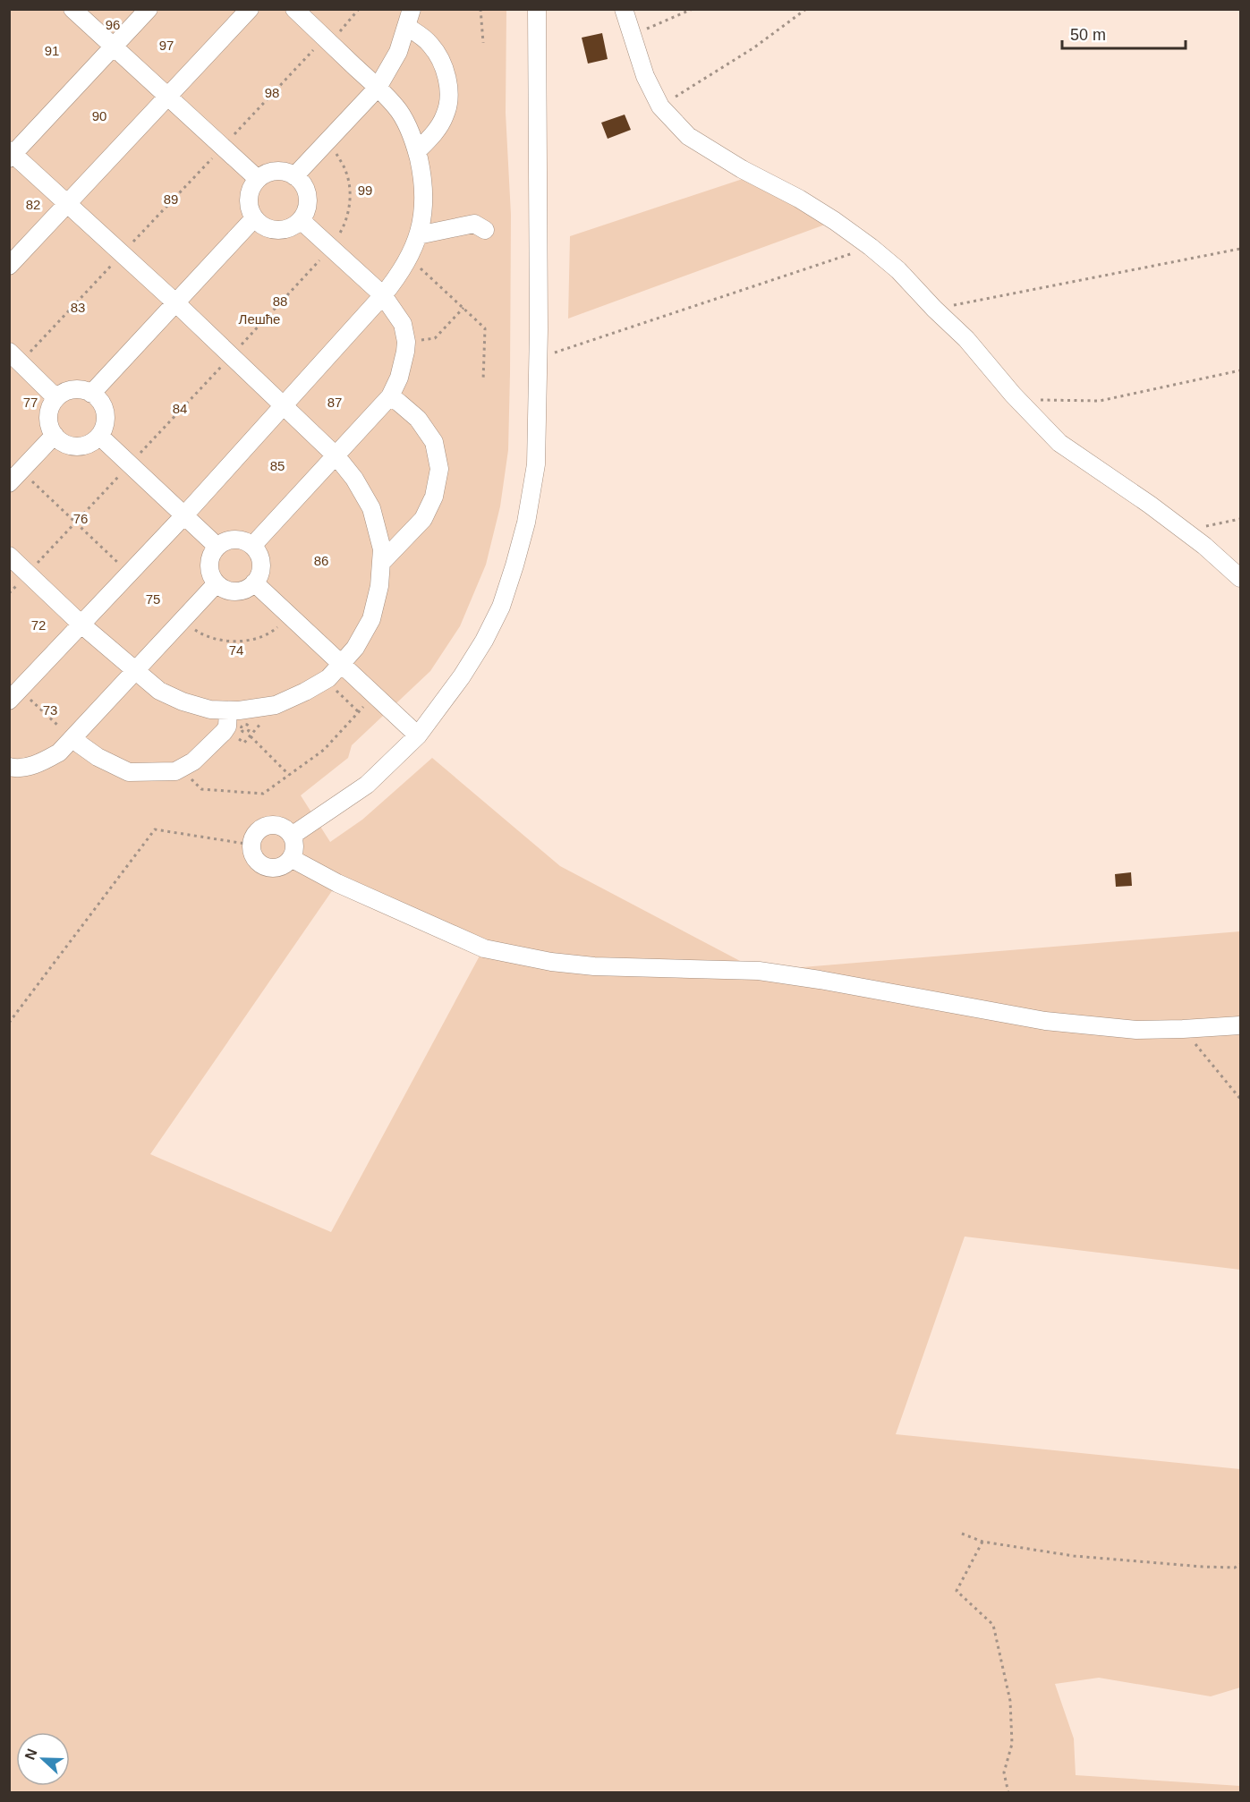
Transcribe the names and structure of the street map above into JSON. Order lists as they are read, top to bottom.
{
  "parks": [
    "96",
    "97",
    "91",
    "98",
    "90",
    "99",
    "89",
    "82",
    "88",
    "83",
    "Лешће",
    "77",
    "87",
    "84",
    "85",
    "76",
    "86",
    "75",
    "72",
    "74",
    "73"
  ],
  "scale_bar": "50 m",
  "north": "left"
}
